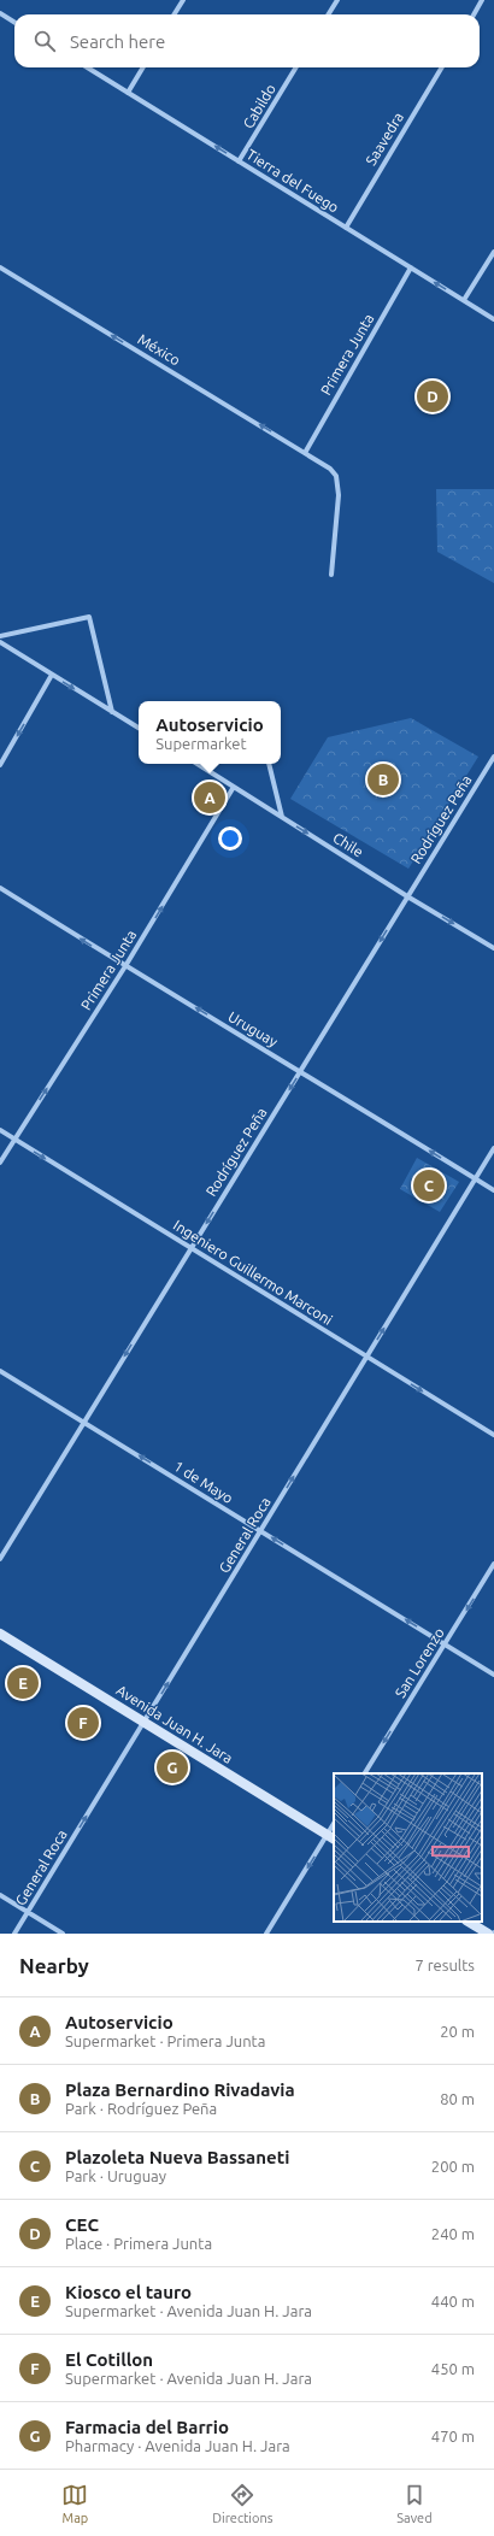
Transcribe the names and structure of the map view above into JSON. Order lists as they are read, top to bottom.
{
  "streets": {
    "main road": ["Avenida Juan H. Jara"],
    "street": [
      "Cabildo",
      "Saavedra",
      "Tierra del Fuego",
      "México",
      "Primera Junta",
      "Rodríguez Peña",
      "Chile",
      "Uruguay",
      "Ingeniero Guillermo Marconi",
      "1 de Mayo",
      "General Roca",
      "San Lorenzo"
    ]
  },
  "crossings": [
    ["Cabildo", "Tierra del Fuego"],
    ["Saavedra", "Tierra del Fuego"],
    ["Tierra del Fuego", "Primera Junta"],
    ["México", "Primera Junta"],
    ["Primera Junta", "Chile"],
    ["Primera Junta", "Uruguay"],
    ["Primera Junta", "Ingeniero Guillermo Marconi"],
    ["Rodríguez Peña", "Chile"],
    ["Rodríguez Peña", "Uruguay"],
    ["Rodríguez Peña", "Ingeniero Guillermo Marconi"],
    ["Rodríguez Peña", "1 de Mayo"],
    ["Uruguay", "General Roca"],
    ["Ingeniero Guillermo Marconi", "General Roca"],
    ["1 de Mayo", "General Roca"],
    ["1 de Mayo", "San Lorenzo"],
    ["General Roca", "Avenida Juan H. Jara"]
  ],
  "one_way": [
    "Tierra del Fuego",
    "México",
    "Primera Junta",
    "Rodríguez Peña",
    "Chile",
    "Uruguay",
    "Ingeniero Guillermo Marconi",
    "1 de Mayo",
    "General Roca",
    "San Lorenzo"
  ],
  "page": {
    "search": "Search here",
    "pins": [
      "D",
      "B",
      "A",
      "C",
      "E",
      "F",
      "G"
    ],
    "popup": ["Autoservicio", "Supermarket"],
    "heading": ["Nearby", "7 results"],
    "list": [
      {
        "mark": "A",
        "name": "Autoservicio",
        "note": "Supermarket · Primera Junta",
        "value": "20 m"
      },
      {
        "mark": "B",
        "name": "Plaza Bernardino Rivadavia",
        "note": "Park · Rodríguez Peña",
        "value": "80 m"
      },
      {
        "mark": "C",
        "name": "Plazoleta Nueva Bassaneti",
        "note": "Park · Uruguay",
        "value": "200 m"
      },
      {
        "mark": "D",
        "name": "CEC",
        "note": "Place · Primera Junta",
        "value": "240 m"
      },
      {
        "mark": "E",
        "name": "Kiosco el tauro",
        "note": "Supermarket · Avenida Juan H. Jara",
        "value": "440 m"
      },
      {
        "mark": "F",
        "name": "El Cotillon",
        "note": "Supermarket · Avenida Juan H. Jara",
        "value": "450 m"
      },
      {
        "mark": "G",
        "name": "Farmacia del Barrio",
        "note": "Pharmacy · Avenida Juan H. Jara",
        "value": "470 m"
      }
    ],
    "nav": ["Map", "Directions", "Saved"]
  }
}
